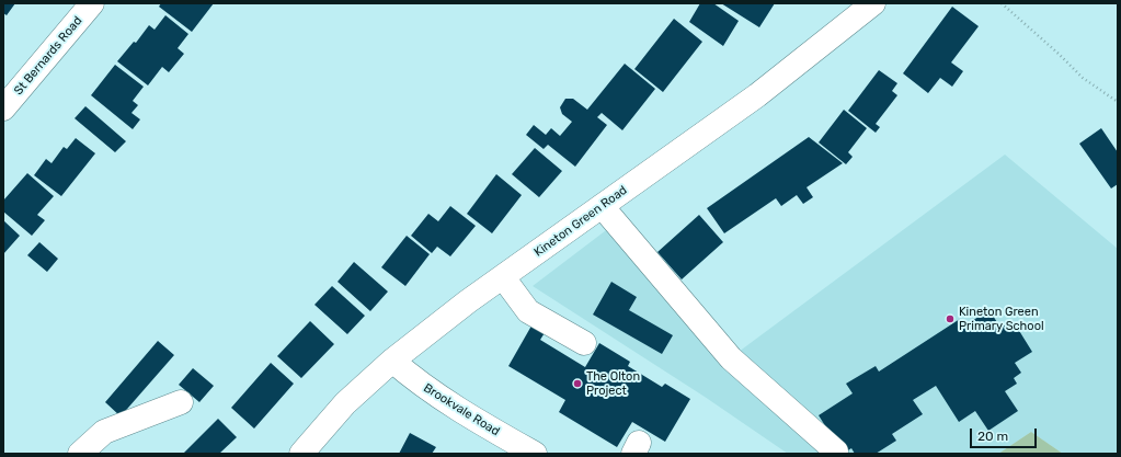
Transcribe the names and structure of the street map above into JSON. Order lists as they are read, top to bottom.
{
  "streets": {
    "street": ["St Bernards Road", "Kineton Green Road", "Brookvale Road"]
  },
  "crossings": [
    ["Kineton Green Road", "Brookvale Road"]
  ],
  "places": ["Kineton Green Primary School", "The Olton Project"],
  "scale_bar": "20 m"
}
